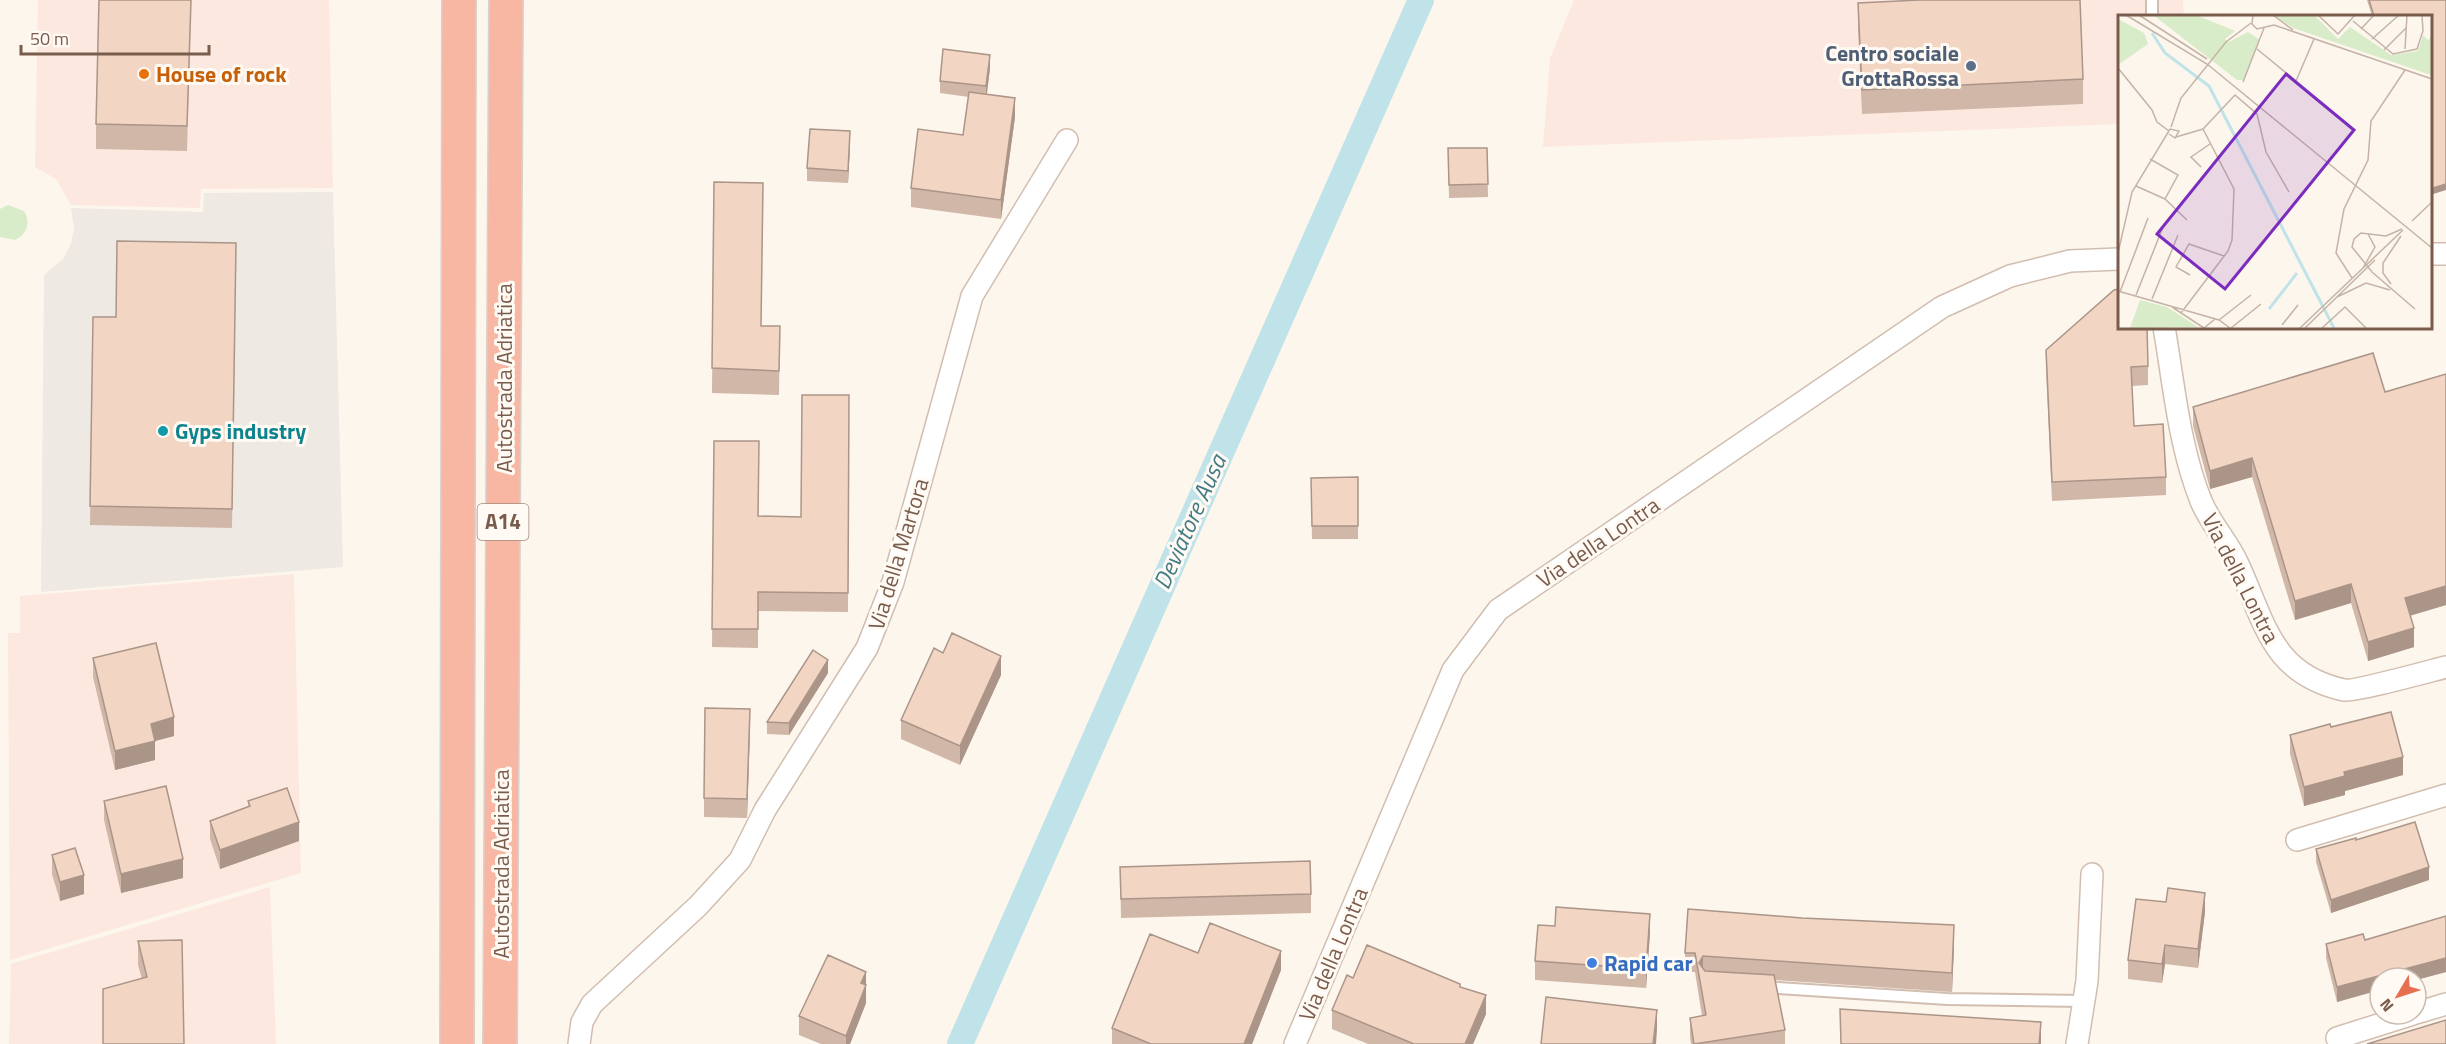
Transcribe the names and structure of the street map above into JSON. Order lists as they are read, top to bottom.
{
  "streets": {
    "highway": ["Autostrada Adriatica", "A14"],
    "street": ["Via della Lontra", "Via della Martora"]
  },
  "water": ["Deviatore Ausa"],
  "places": [
    "Centro sociale GrottaRossa",
    "House of rock",
    "Gyps industry",
    "Rapid car"
  ],
  "scale_bar": "50 m",
  "north": "bottom left"
}
